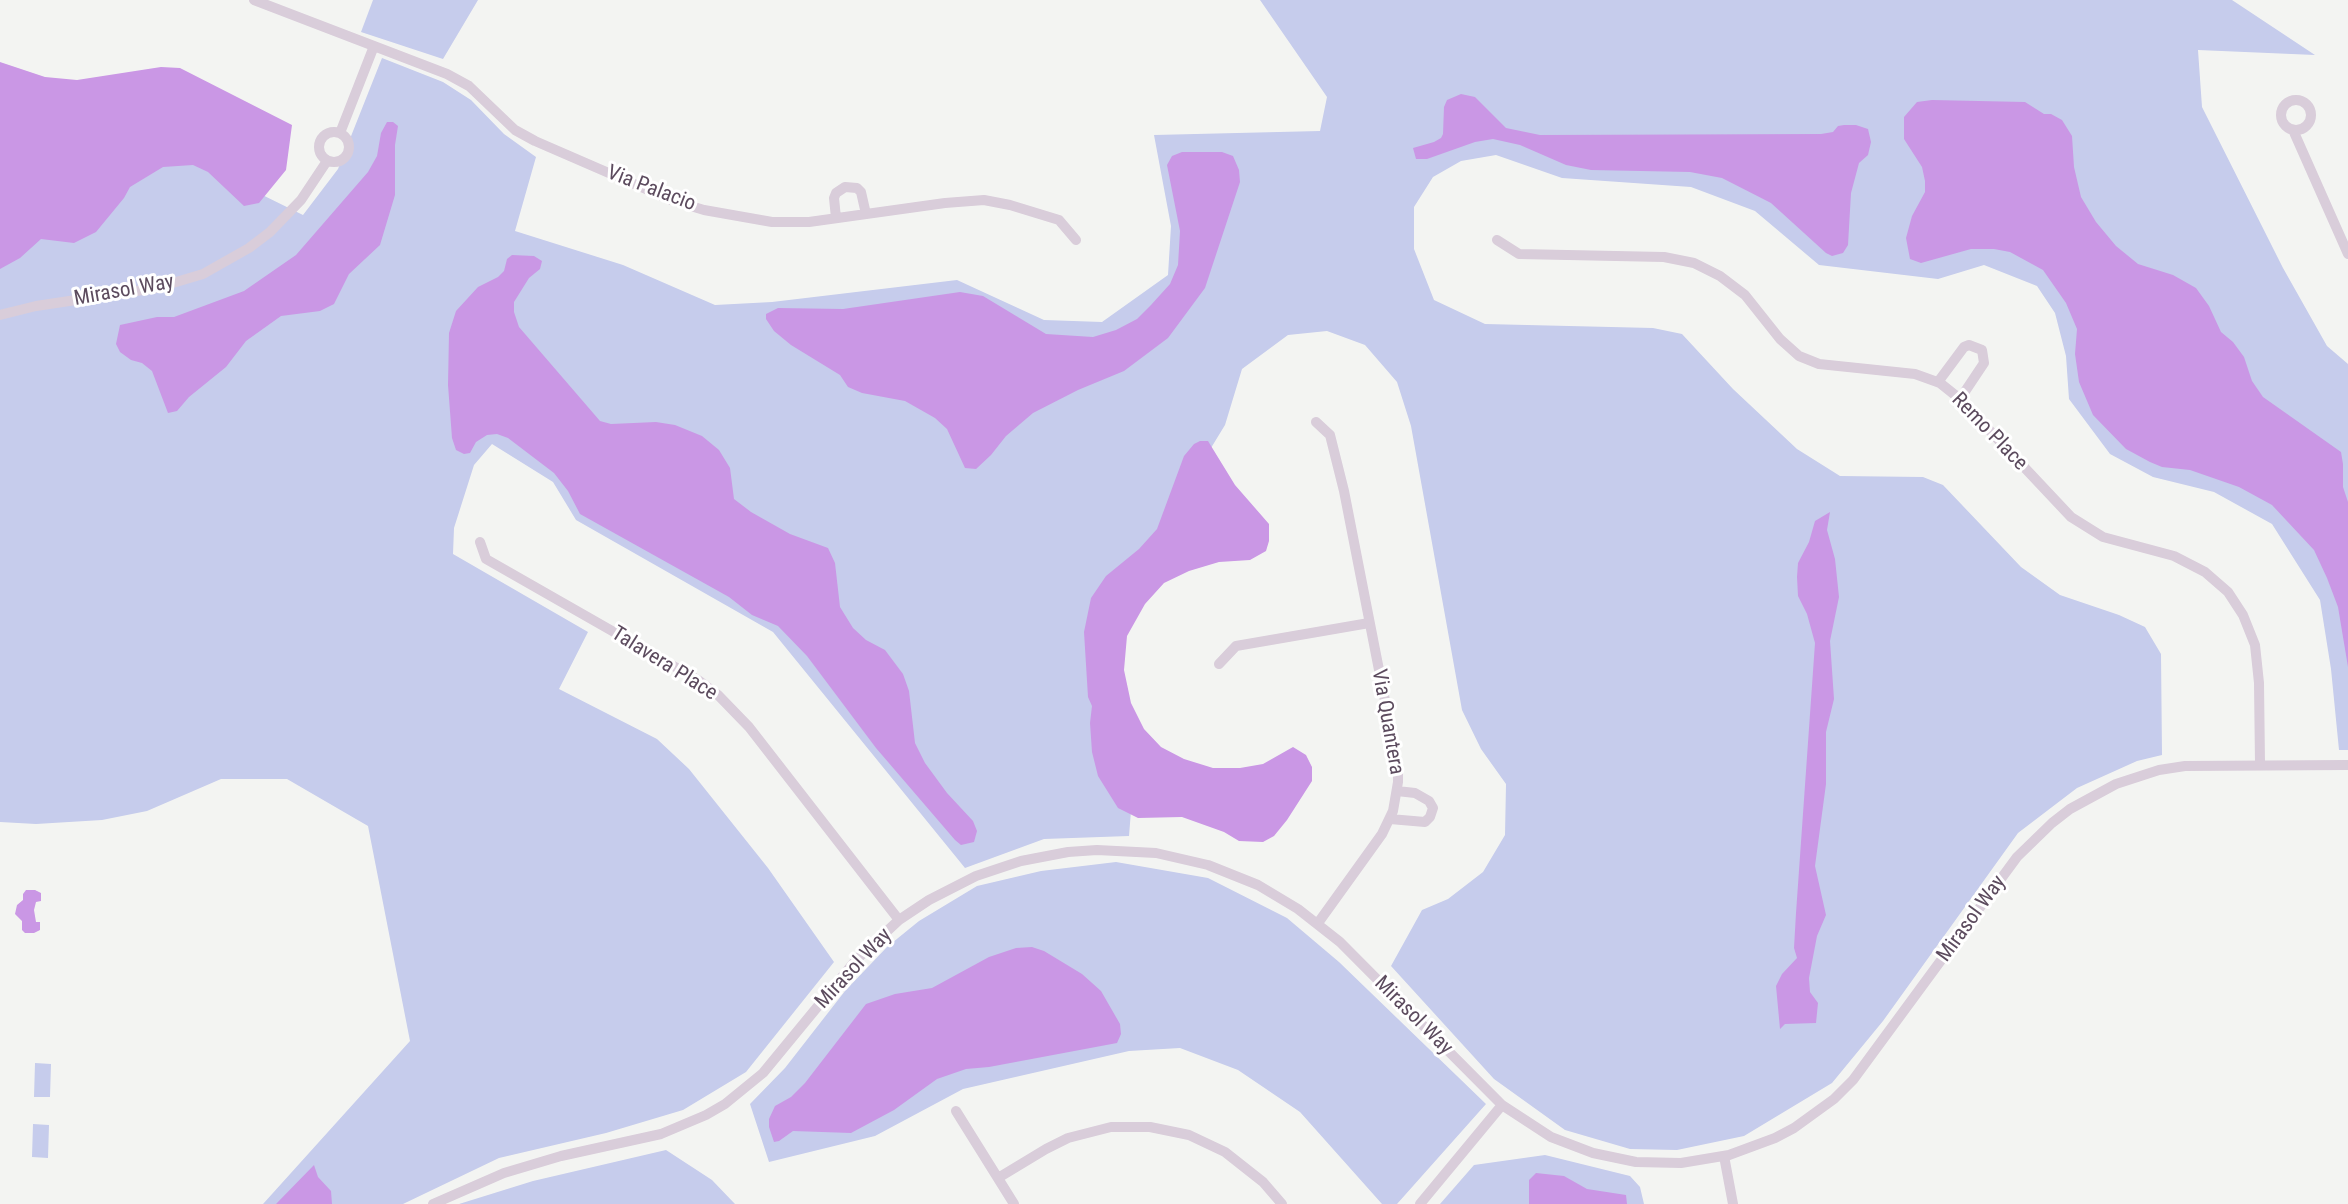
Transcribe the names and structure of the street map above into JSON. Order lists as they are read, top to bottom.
{
  "streets": {
    "street": [
      "Via Palacio",
      "Mirasol Way",
      "Remo Place",
      "Talavera Place",
      "Via Quantera"
    ]
  },
  "crossings": [
    ["Via Palacio", "Mirasol Way"],
    ["Mirasol Way", "Remo Place"],
    ["Mirasol Way", "Talavera Place"],
    ["Mirasol Way", "Via Quantera"]
  ]
}
